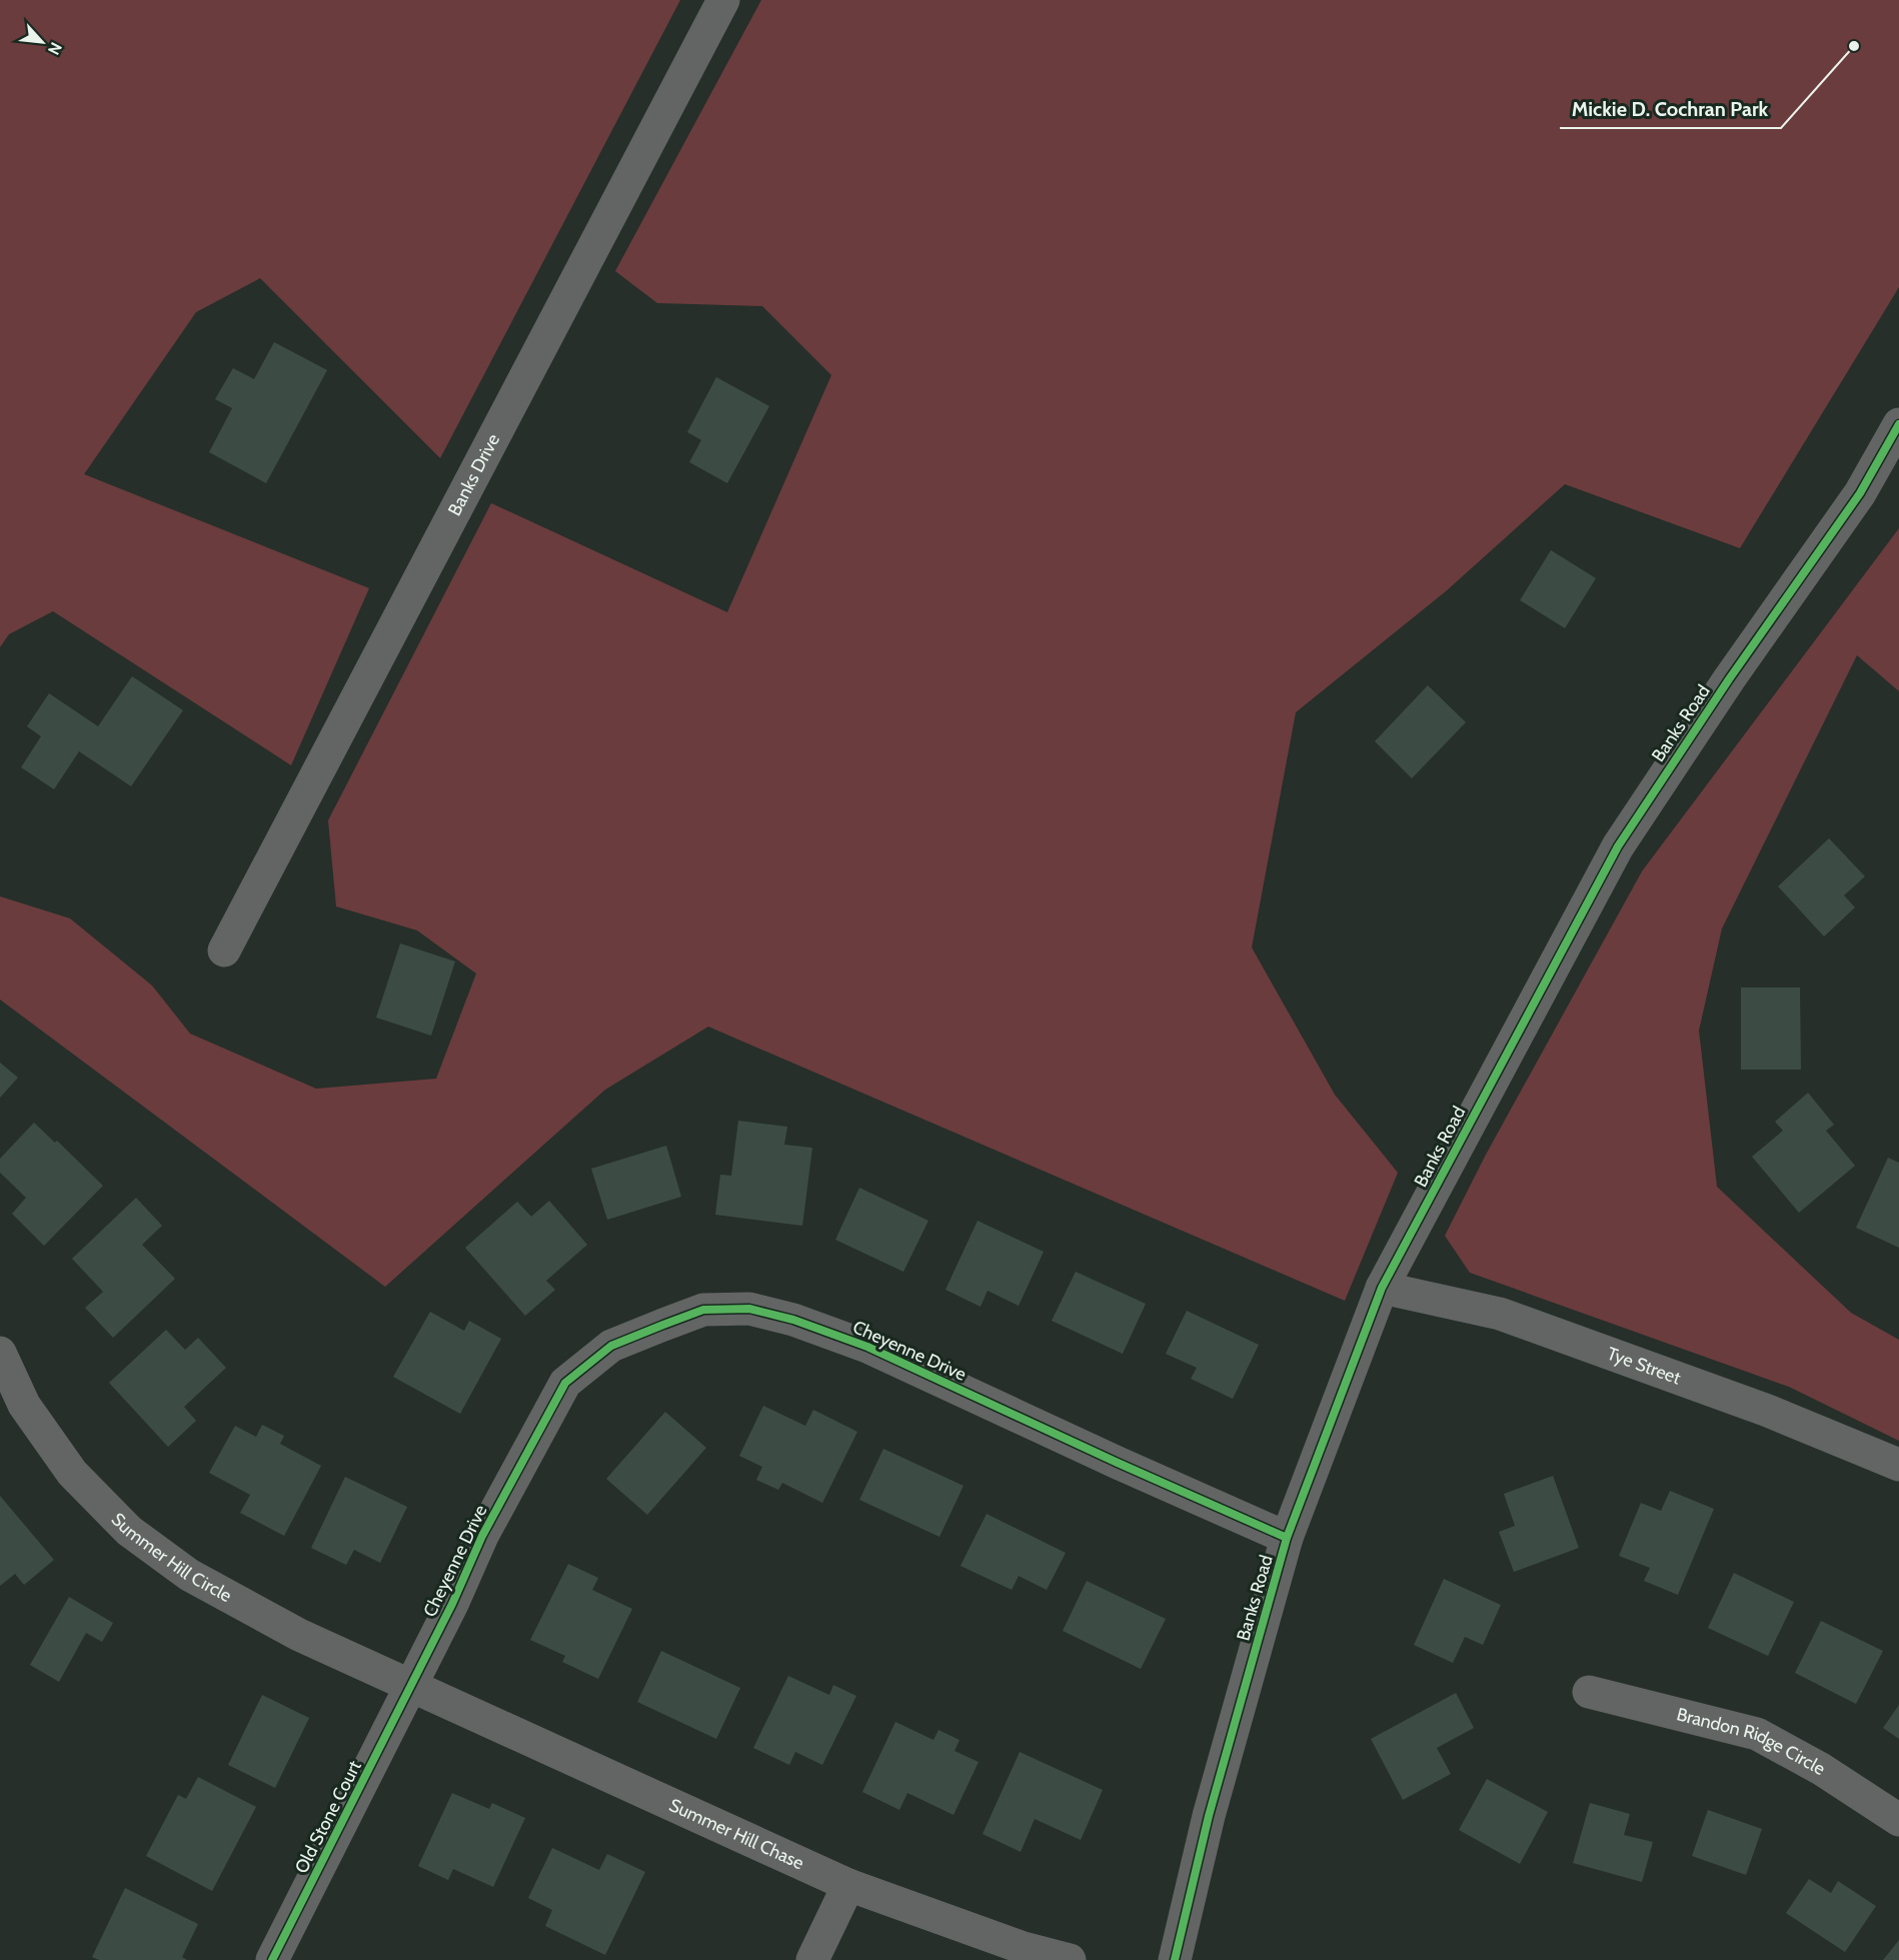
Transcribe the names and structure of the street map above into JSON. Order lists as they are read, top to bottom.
{
  "streets": {
    "street": [
      "Banks Drive",
      "Banks Road",
      "Cheyenne Drive",
      "Tye Street",
      "Summer Hill Circle",
      "Brandon Ridge Circle",
      "Old Stone Court",
      "Summer Hill Chase"
    ]
  },
  "crossings": [
    ["Banks Road", "Cheyenne Drive"],
    ["Banks Road", "Tye Street"],
    ["Cheyenne Drive", "Summer Hill Circle"],
    ["Cheyenne Drive", "Old Stone Court"],
    ["Cheyenne Drive", "Summer Hill Chase"],
    ["Summer Hill Circle", "Old Stone Court"],
    ["Summer Hill Circle", "Summer Hill Chase"],
    ["Old Stone Court", "Summer Hill Chase"]
  ],
  "places": ["Mickie D. Cochran Park"],
  "north": "bottom right"
}
